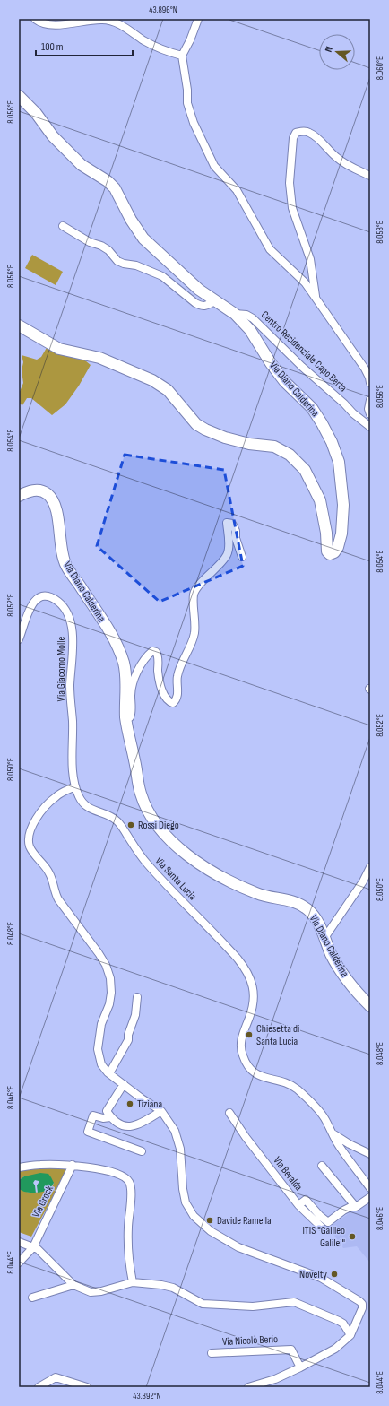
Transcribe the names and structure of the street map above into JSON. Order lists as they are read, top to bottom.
{
  "streets": {
    "main road": ["Via Diano Calderina"],
    "street": [
      "Centro Residenziale Capo Berta",
      "Via Giacomo Molle",
      "Via Santa Lucia",
      "Via Beralda",
      "Via Grock",
      "Via Nicolò Berio"
    ]
  },
  "crossings": [
    ["Centro Residenziale Capo Berta", "Via Diano Calderina"],
    ["Via Giacomo Molle", "Via Santa Lucia"]
  ],
  "places": [
    "Rossi Diego",
    "Chiesetta di Santa Lucia",
    "Tiziana",
    "Davide Ramella",
    "ITIS \"Galileo Galilei\"",
    "Novelty"
  ],
  "scale_bar": "100 m",
  "north": "left",
  "coordinates": [
    "43.896°N",
    "8.060°E",
    "8.058°E",
    "8.056°E",
    "8.054°E",
    "8.052°E",
    "8.050°E",
    "8.048°E",
    "8.046°E",
    "8.044°E",
    "43.892°N"
  ]
}
